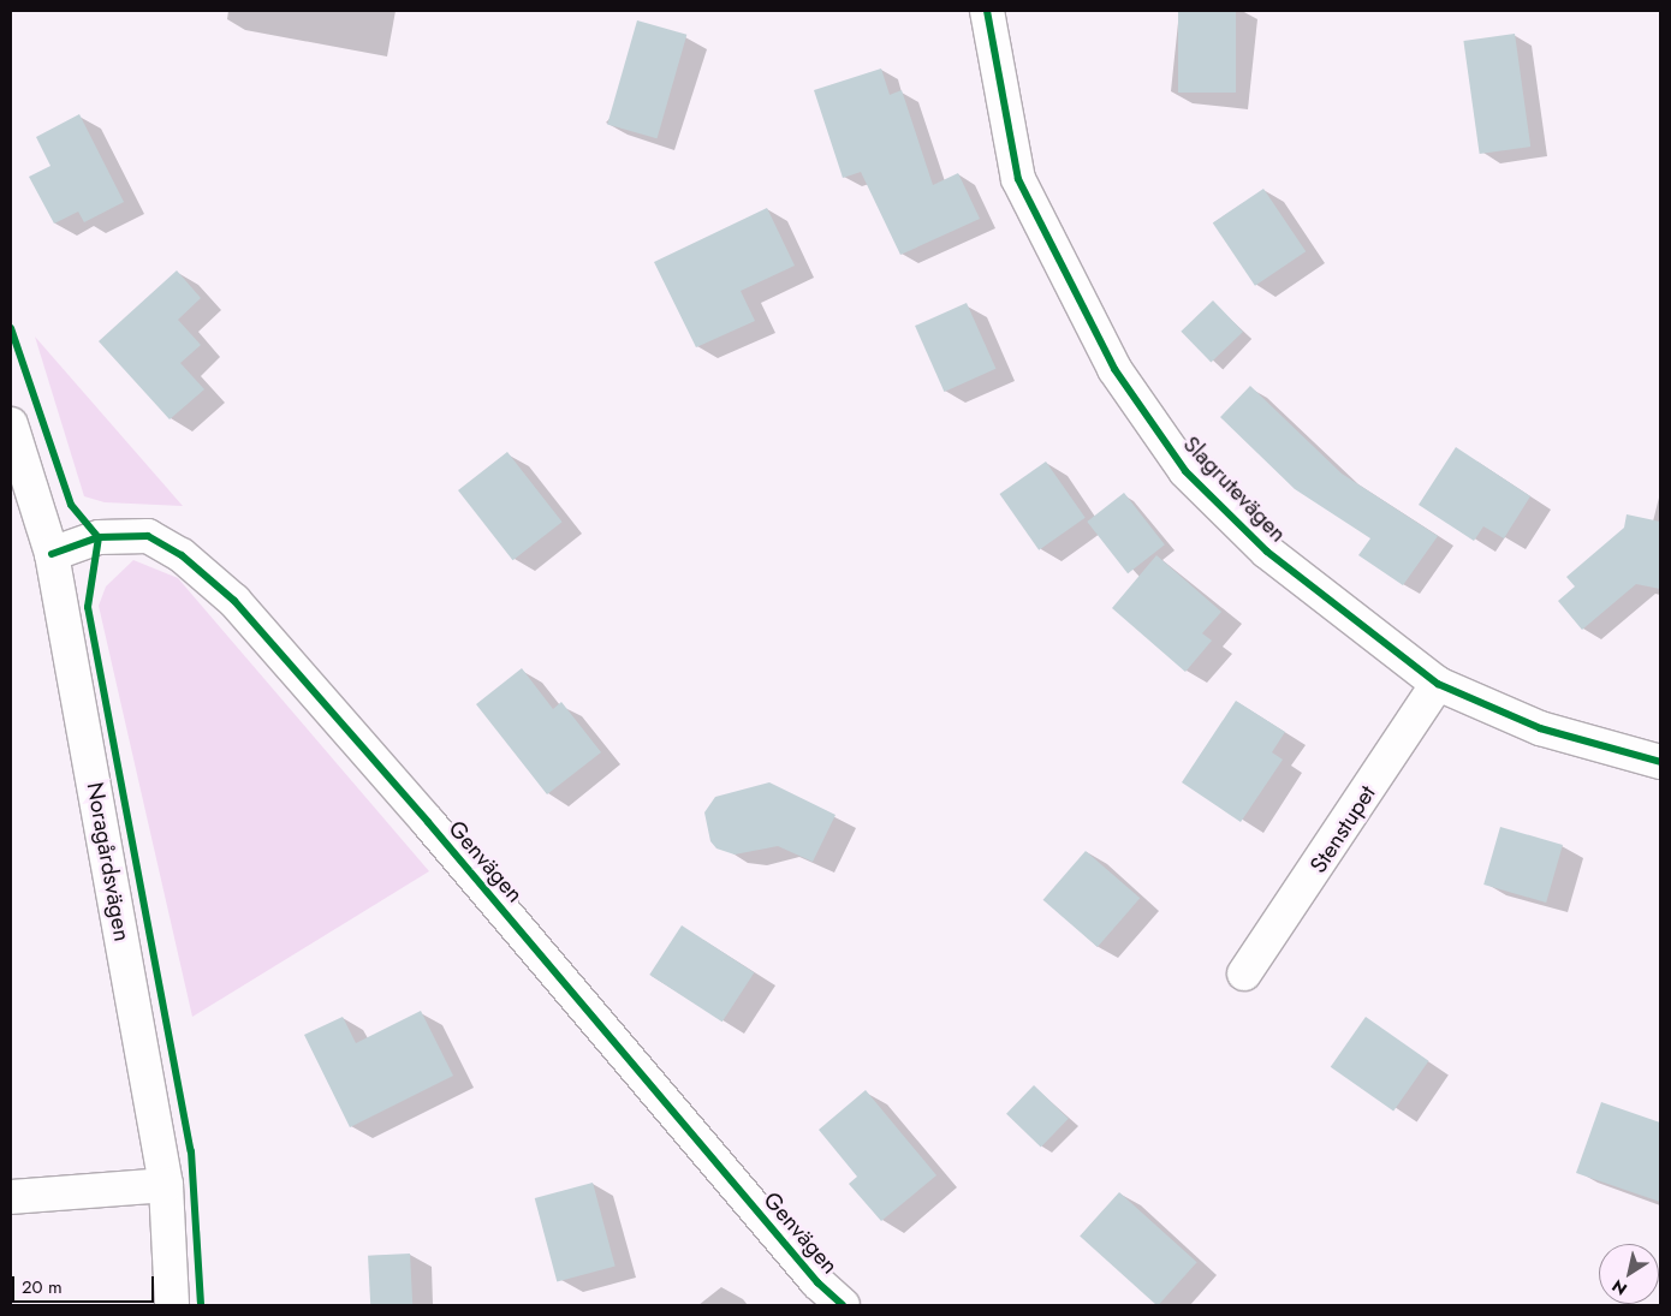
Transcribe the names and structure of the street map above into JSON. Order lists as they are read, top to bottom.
{
  "streets": {
    "street": [
      "Slagrutevägen",
      "Stenstupet",
      "Noragårdsvägen",
      "Genvägen"
    ]
  },
  "crossings": [
    ["Slagrutevägen", "Stenstupet"],
    ["Noragårdsvägen", "Genvägen"]
  ],
  "scale_bar": "20 m",
  "north": "bottom left"
}
